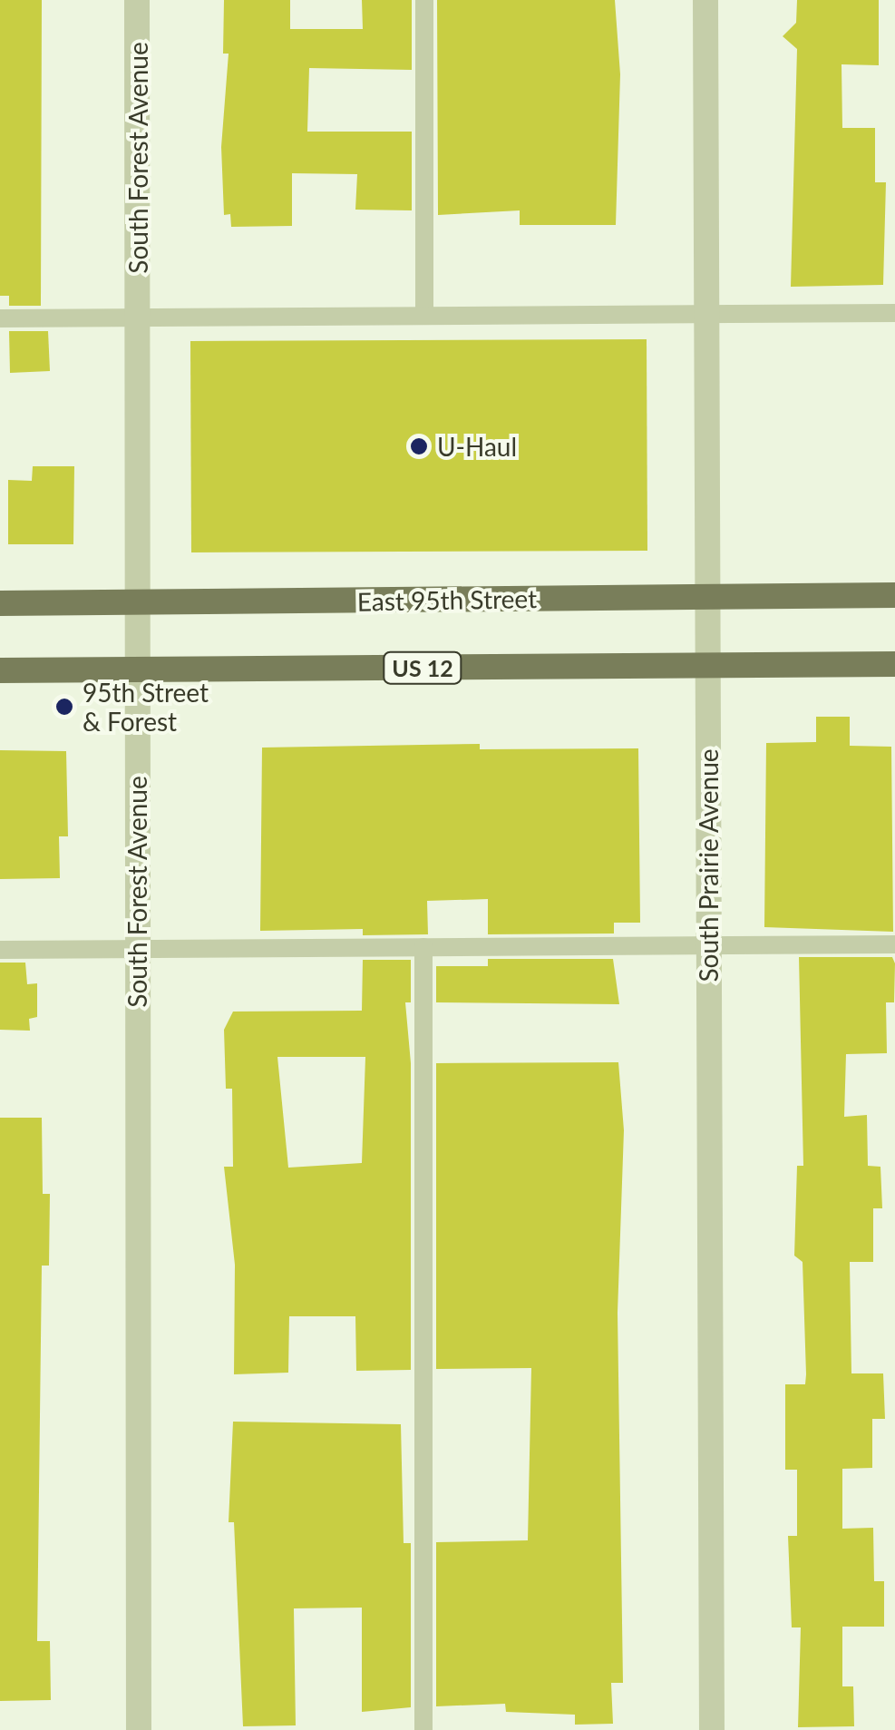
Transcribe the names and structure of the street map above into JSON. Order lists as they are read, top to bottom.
{
  "streets": {
    "main road": ["East 95th Street", "US 12"],
    "street": ["South Forest Avenue", "South Prairie Avenue"]
  },
  "crossings": [
    ["South Forest Avenue", "East 95th Street"],
    ["South Forest Avenue", "US 12"],
    ["East 95th Street", "South Prairie Avenue"],
    ["US 12", "South Prairie Avenue"]
  ],
  "places": ["U-Haul", "95th Street & Forest"]
}
